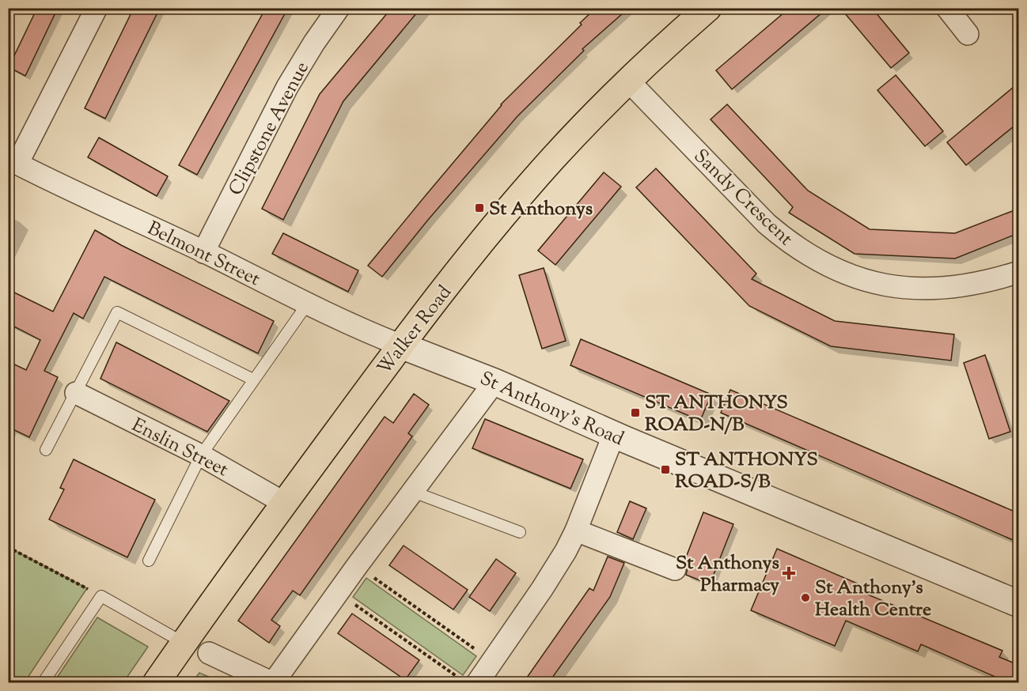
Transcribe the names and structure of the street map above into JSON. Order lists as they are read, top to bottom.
{
  "streets": {
    "main road": ["Walker Road"],
    "street": [
      "Clipstone Avenue",
      "Sandy Crescent",
      "Belmont Street",
      "St Anthony's Road",
      "Enslin Street"
    ]
  },
  "crossings": [
    ["Clipstone Avenue", "Belmont Street"],
    ["Sandy Crescent", "Walker Road"],
    ["Belmont Street", "Walker Road"],
    ["Belmont Street", "St Anthony's Road"],
    ["Walker Road", "St Anthony's Road"],
    ["Walker Road", "Enslin Street"]
  ],
  "places": {
    "transit": ["St Anthonys", "ST ANTHONYS ROAD-N/B", "ST ANTHONYS ROAD-S/B"],
    "health": ["St Anthonys Pharmacy"],
    "other": ["St Anthony’s Health Centre"]
  }
}
